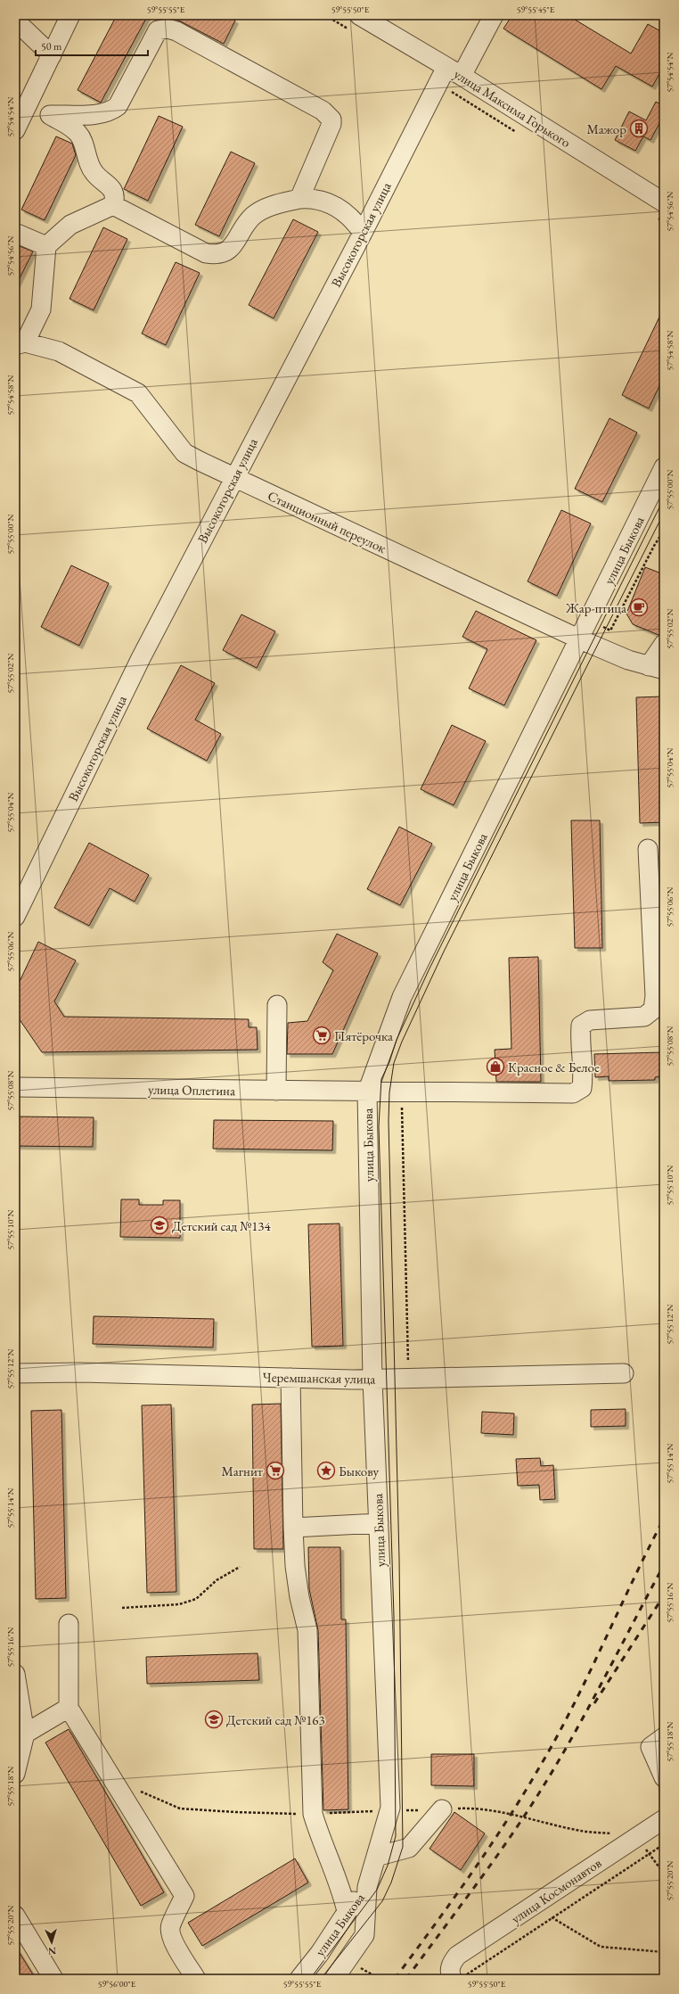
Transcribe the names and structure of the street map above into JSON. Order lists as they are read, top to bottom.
{
  "streets": {
    "street": [
      "улица Максима Горького",
      "Высокогорская улица",
      "Станционный переулок",
      "улица Быкова",
      "улица Оплетина",
      "Черемшанская улица",
      "улица Космонавтов"
    ]
  },
  "crossings": [
    ["улица Максима Горького", "Высокогорская улица"],
    ["Высокогорская улица", "Станционный переулок"],
    ["Станционный переулок", "улица Быкова"],
    ["улица Быкова", "улица Оплетина"],
    ["улица Быкова", "Черемшанская улица"]
  ],
  "places": {
    "building": ["Мажор"],
    "cafe": ["Жар-птица"],
    "supermarket": ["Пятёрочка", "Магнит"],
    "shop": ["Красное & Белое"],
    "school or university": ["Детский сад №134", "Детский сад №163"],
    "place": ["Быкову"]
  },
  "scale_bar": "50 m",
  "north": "bottom",
  "coordinates": [
    "59°55'55\"E",
    "59°55'50\"E",
    "59°55'45\"E",
    "57°54'54\"N",
    "57°54'56\"N",
    "57°54'58\"N",
    "57°55'00\"N",
    "57°55'02\"N",
    "57°55'04\"N",
    "57°55'06\"N",
    "57°55'08\"N",
    "57°55'10\"N",
    "57°55'12\"N",
    "57°55'14\"N",
    "57°55'16\"N",
    "57°55'18\"N",
    "57°55'20\"N",
    "59°56'00\"E"
  ]
}
